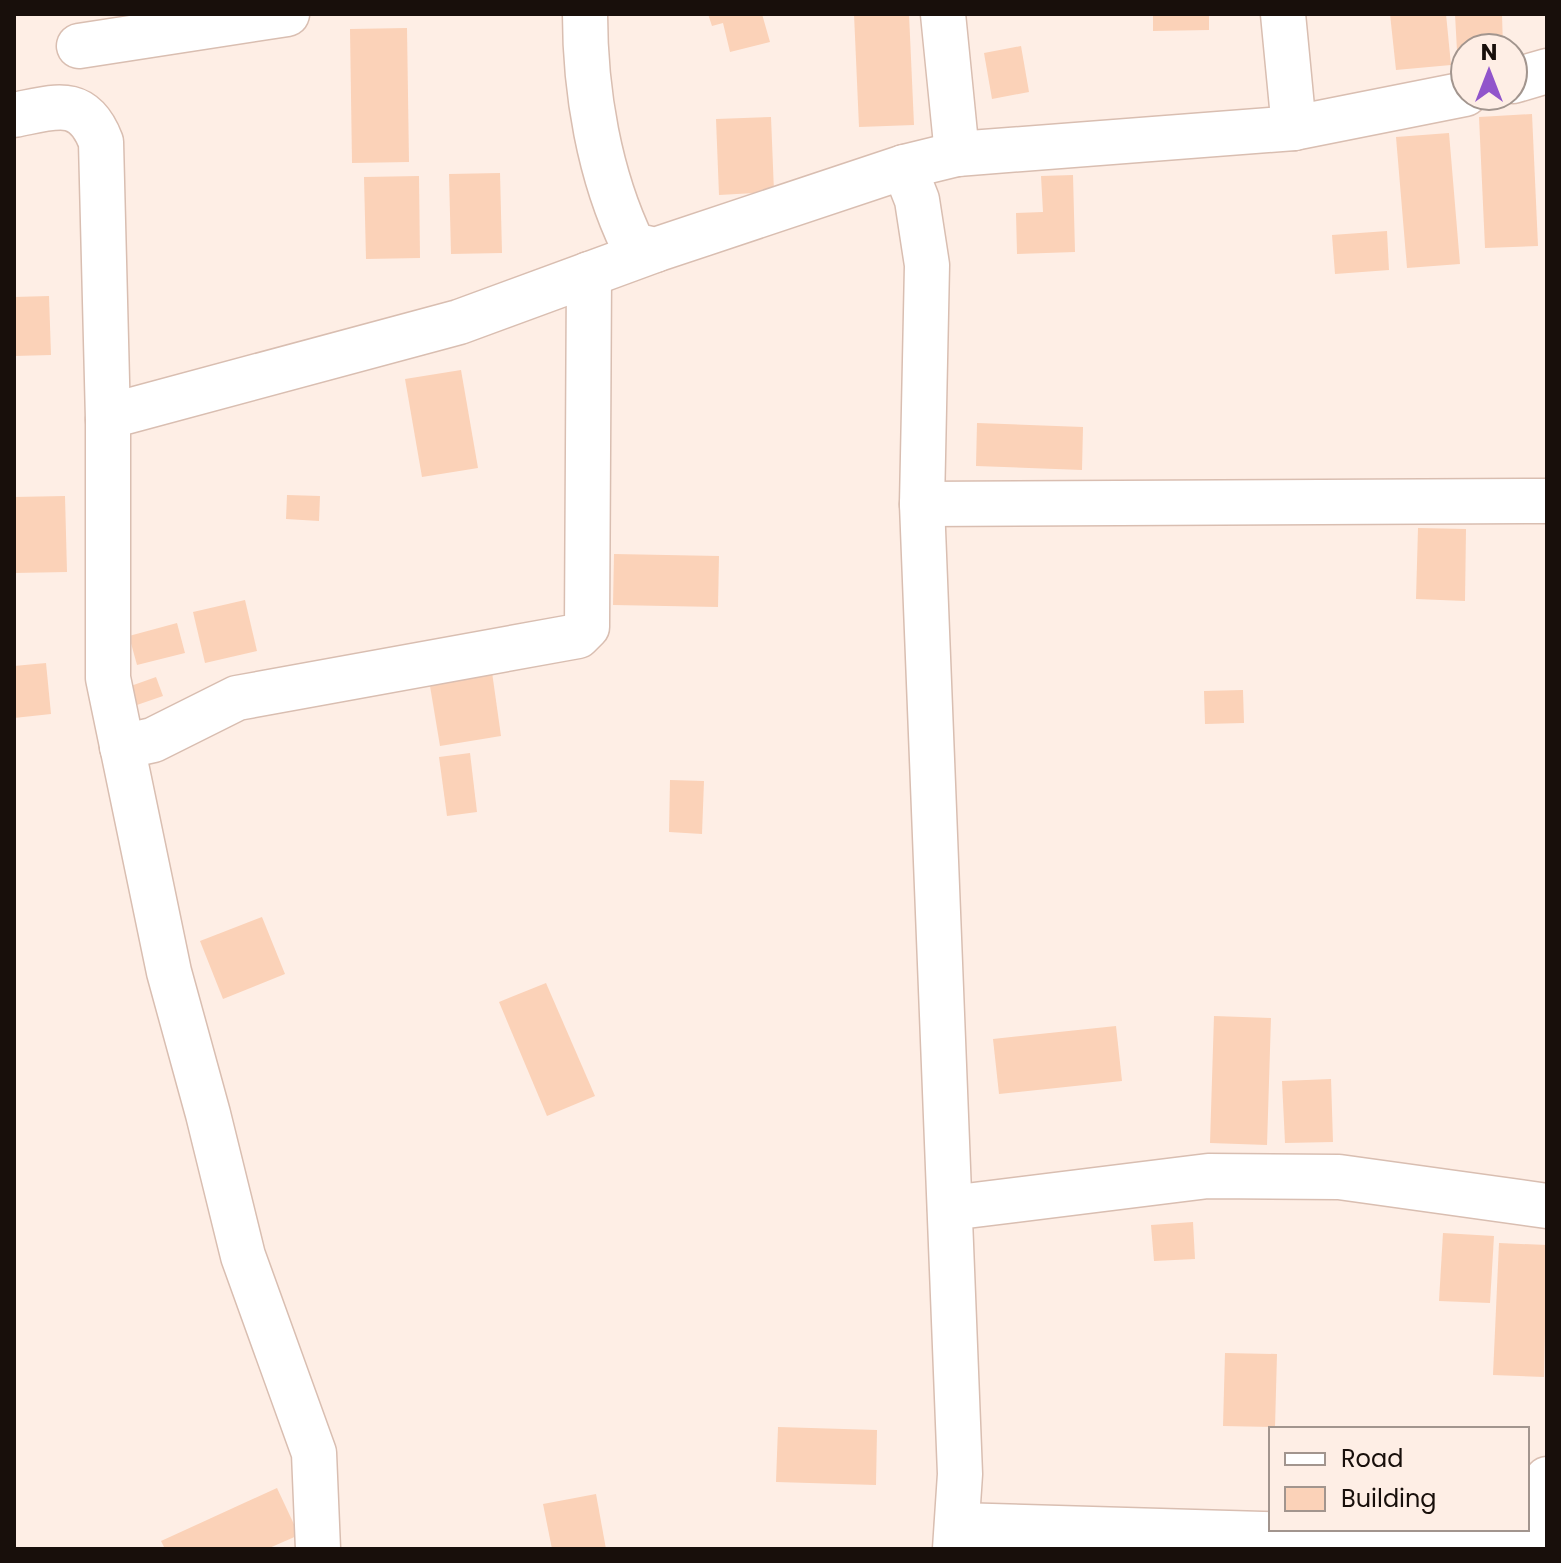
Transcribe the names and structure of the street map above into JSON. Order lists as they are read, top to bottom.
{
  "legend": ["Road", "Building"],
  "north": "top"
}
